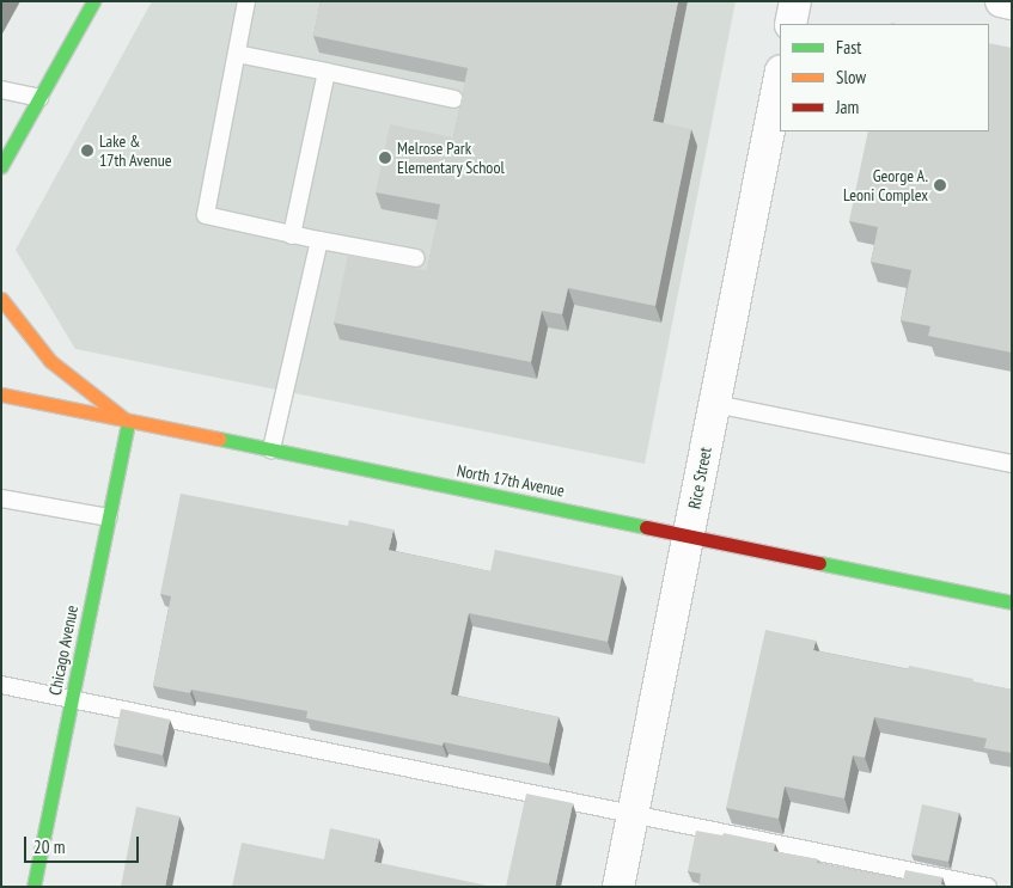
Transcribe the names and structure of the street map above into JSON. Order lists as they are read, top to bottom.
{
  "streets": {
    "main road": ["North 17th Avenue", "Chicago Avenue"],
    "street": ["Rice Street"]
  },
  "crossings": [
    ["Rice Street", "North 17th Avenue"],
    ["North 17th Avenue", "Chicago Avenue"]
  ],
  "places": ["Lake & 17th Avenue", "Melrose Park Elementary School", "George A. Leoni Complex"],
  "legend": ["Fast", "Slow", "Jam"],
  "scale_bar": "20 m"
}
